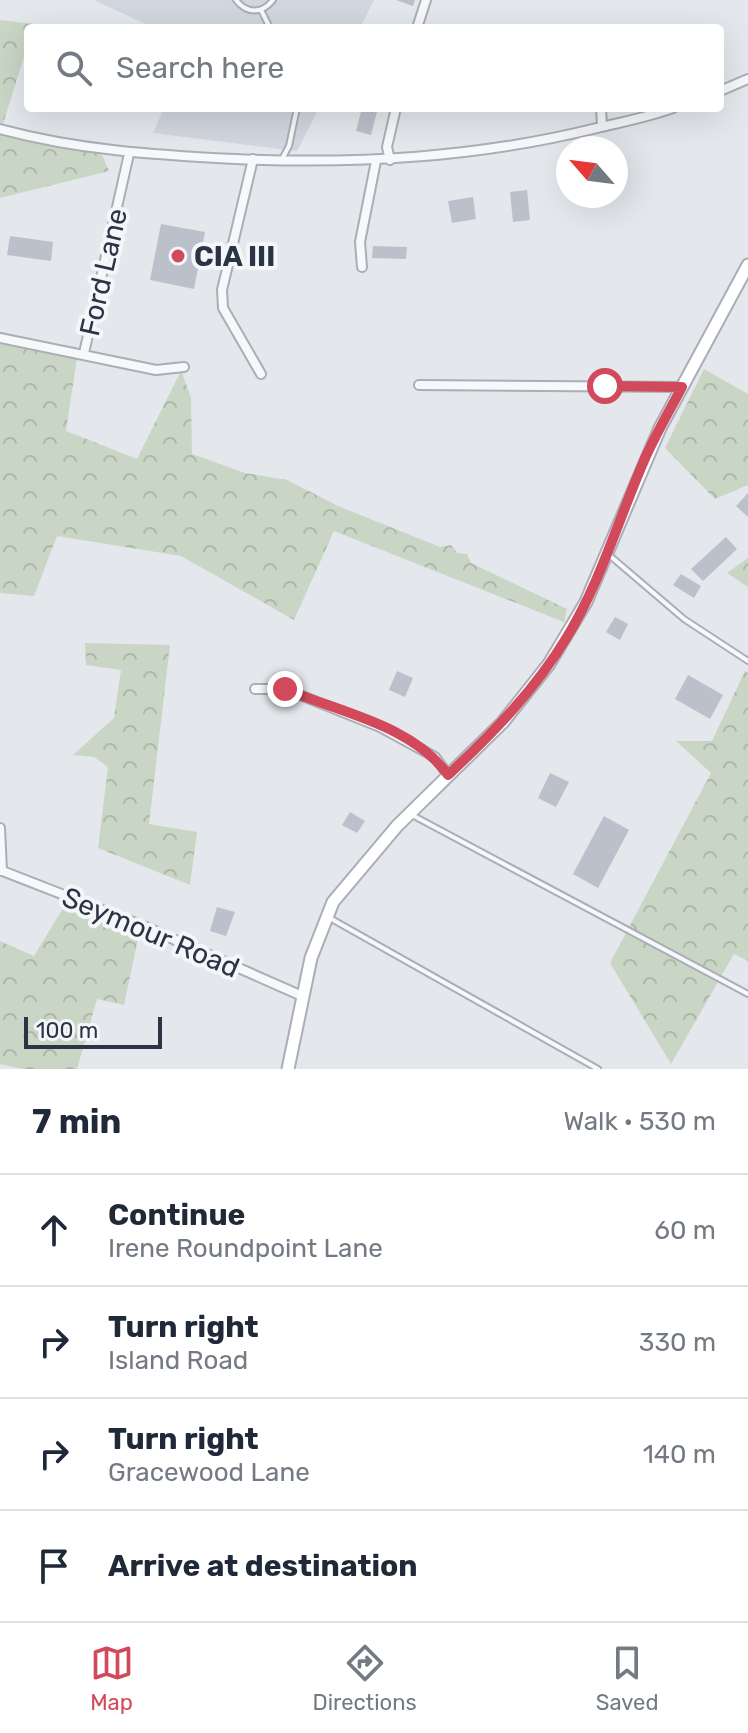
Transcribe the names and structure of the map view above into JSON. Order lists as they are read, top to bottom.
{
  "streets": {
    "street": ["Ford Lane", "Seymour Road"]
  },
  "places": ["CIA III"],
  "scale_bar": "100 m",
  "north": "top left",
  "page": {
    "search": "Search here",
    "scale": "100 m",
    "heading": ["7 min", "Walk · 530 m"],
    "list": [
      ["Continue", "Irene Roundpoint Lane", "60 m"],
      ["Turn right", "Island Road", "330 m"],
      ["Turn right", "Gracewood Lane", "140 m"],
      "Arrive at destination"
    ],
    "nav": ["Map", "Directions", "Saved"]
  }
}
